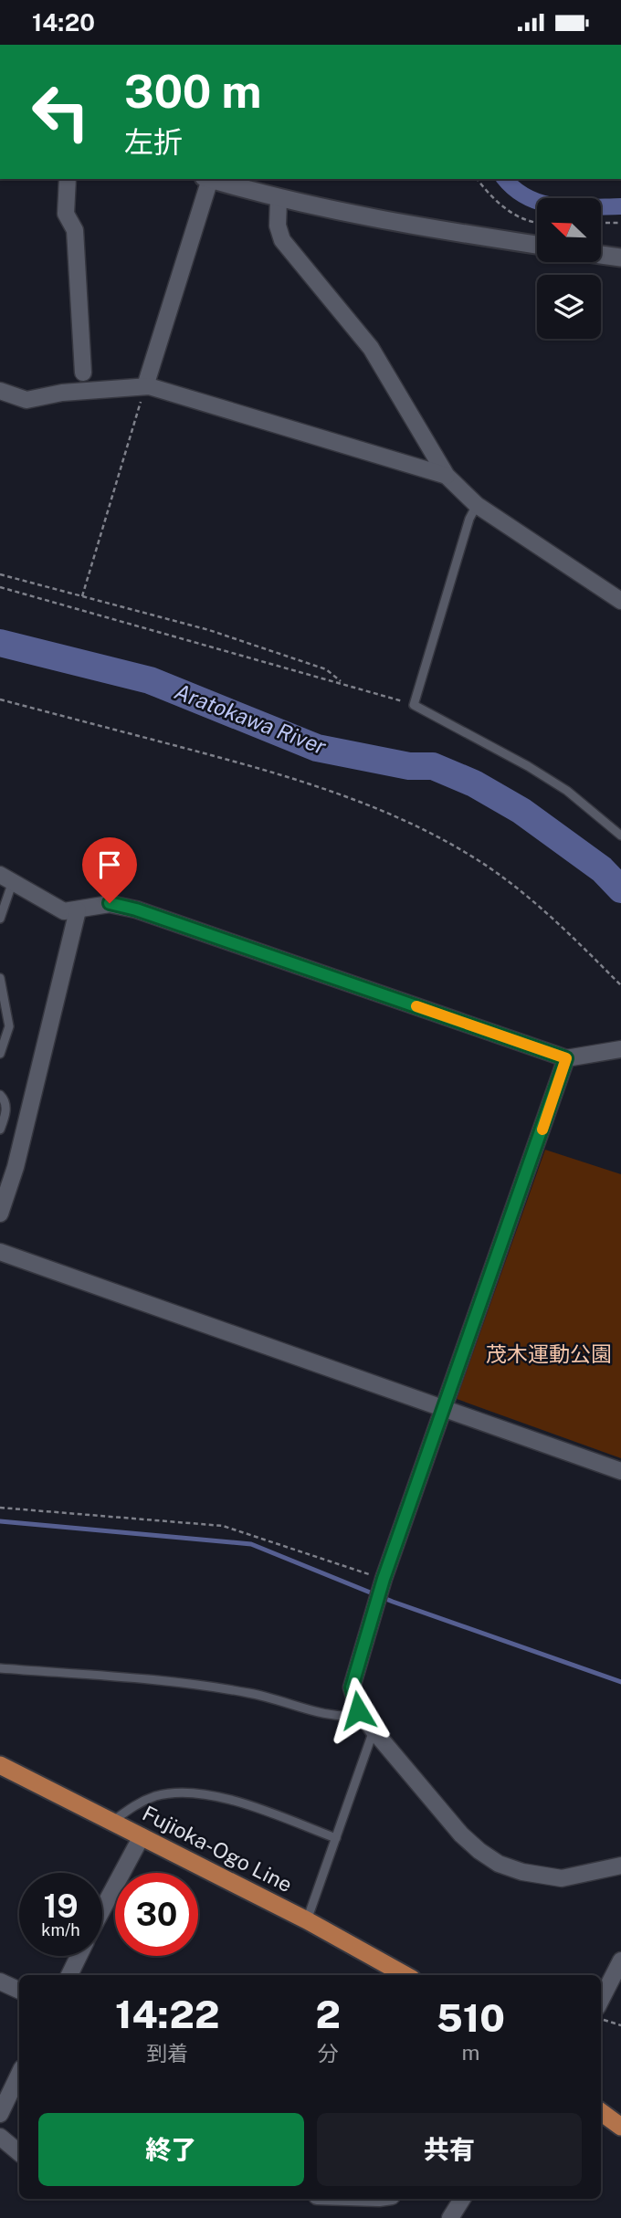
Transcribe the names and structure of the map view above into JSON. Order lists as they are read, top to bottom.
{
  "streets": {
    "main road": ["Fujioka-Ogo Line"]
  },
  "water": ["Aratokawa River"],
  "parks": ["茂木運動公園"],
  "north": "top left",
  "page": {
    "status": "14:20",
    "turn": ["300 m", "左折"],
    "speed": "19 km/h",
    "limit": "30",
    "eta": [
      "14:22",
      "到着",
      "2",
      "分",
      "510",
      "m"
    ],
    "buttons": ["終了", "共有"]
  }
}
